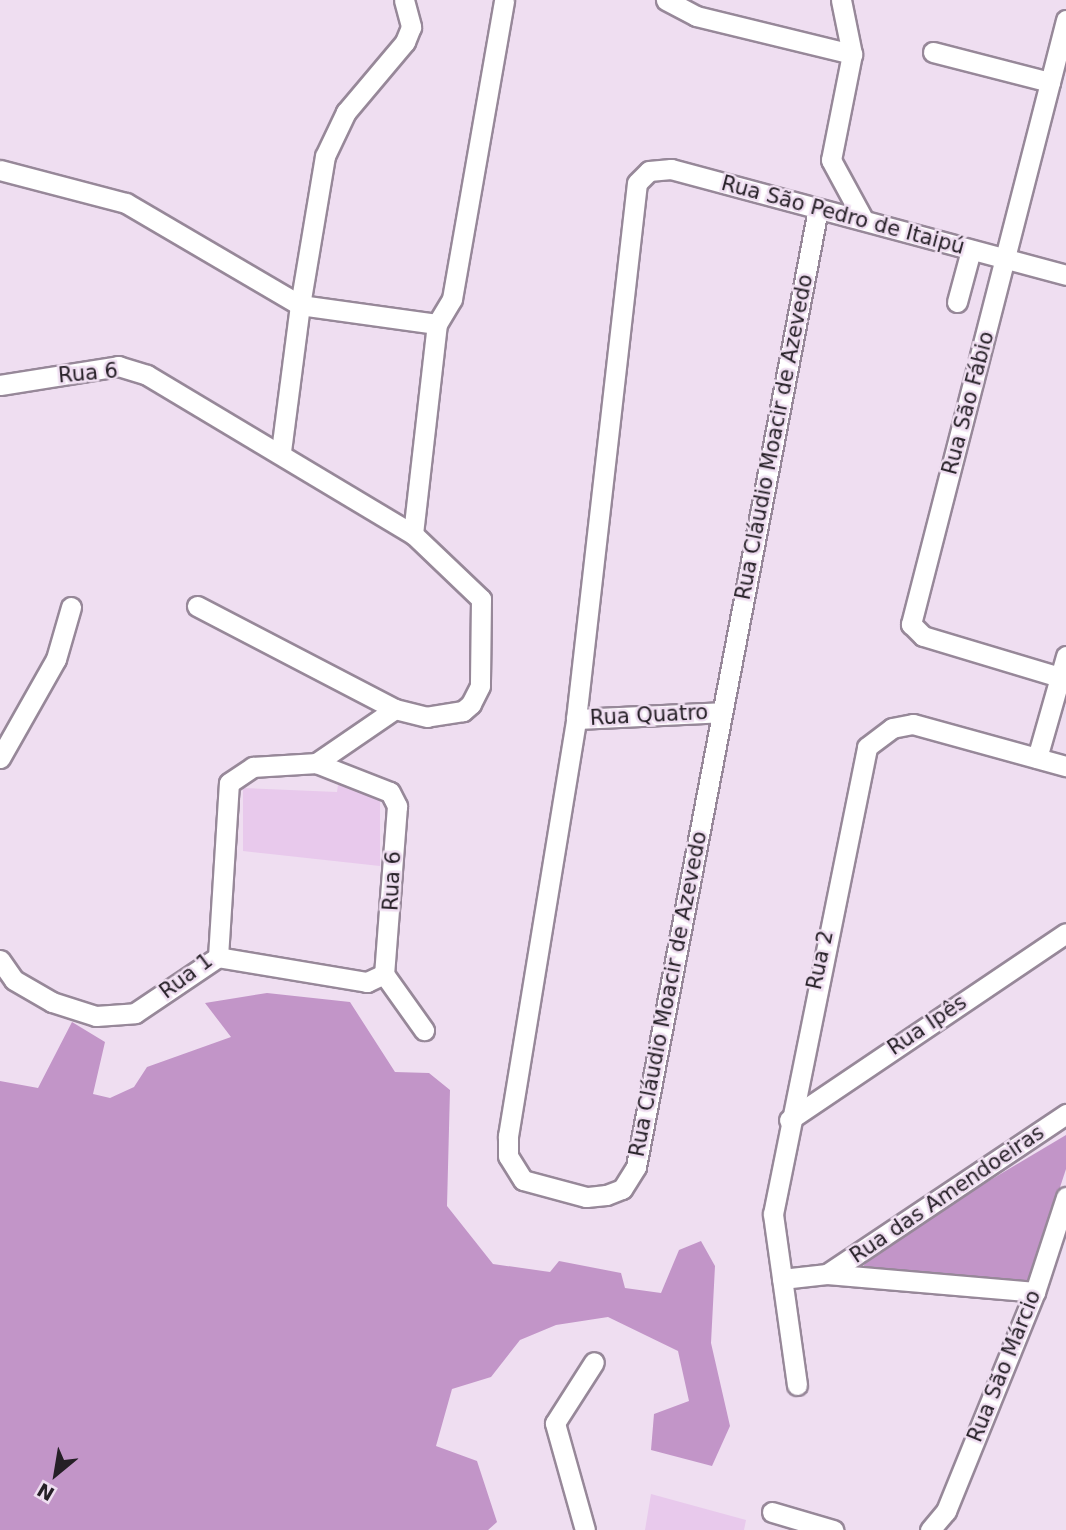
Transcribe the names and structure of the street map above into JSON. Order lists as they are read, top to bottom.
{
  "streets": {
    "street": [
      "Rua São Pedro de Itaipú",
      "Rua 6",
      "Rua São Fábio",
      "Rua Cláudio Moacir de Azevedo",
      "Rua Quatro",
      "Rua 2",
      "Rua 1",
      "Rua Ipês",
      "Rua das Amendoeiras",
      "Rua São Márcio"
    ]
  },
  "crossings": [
    ["Rua São Pedro de Itaipú", "Rua São Fábio"],
    ["Rua São Pedro de Itaipú", "Rua Cláudio Moacir de Azevedo"],
    ["Rua 6", "Rua 1"],
    ["Rua Cláudio Moacir de Azevedo", "Rua Quatro"],
    ["Rua 2", "Rua Ipês"]
  ],
  "north": "bottom left"
}
